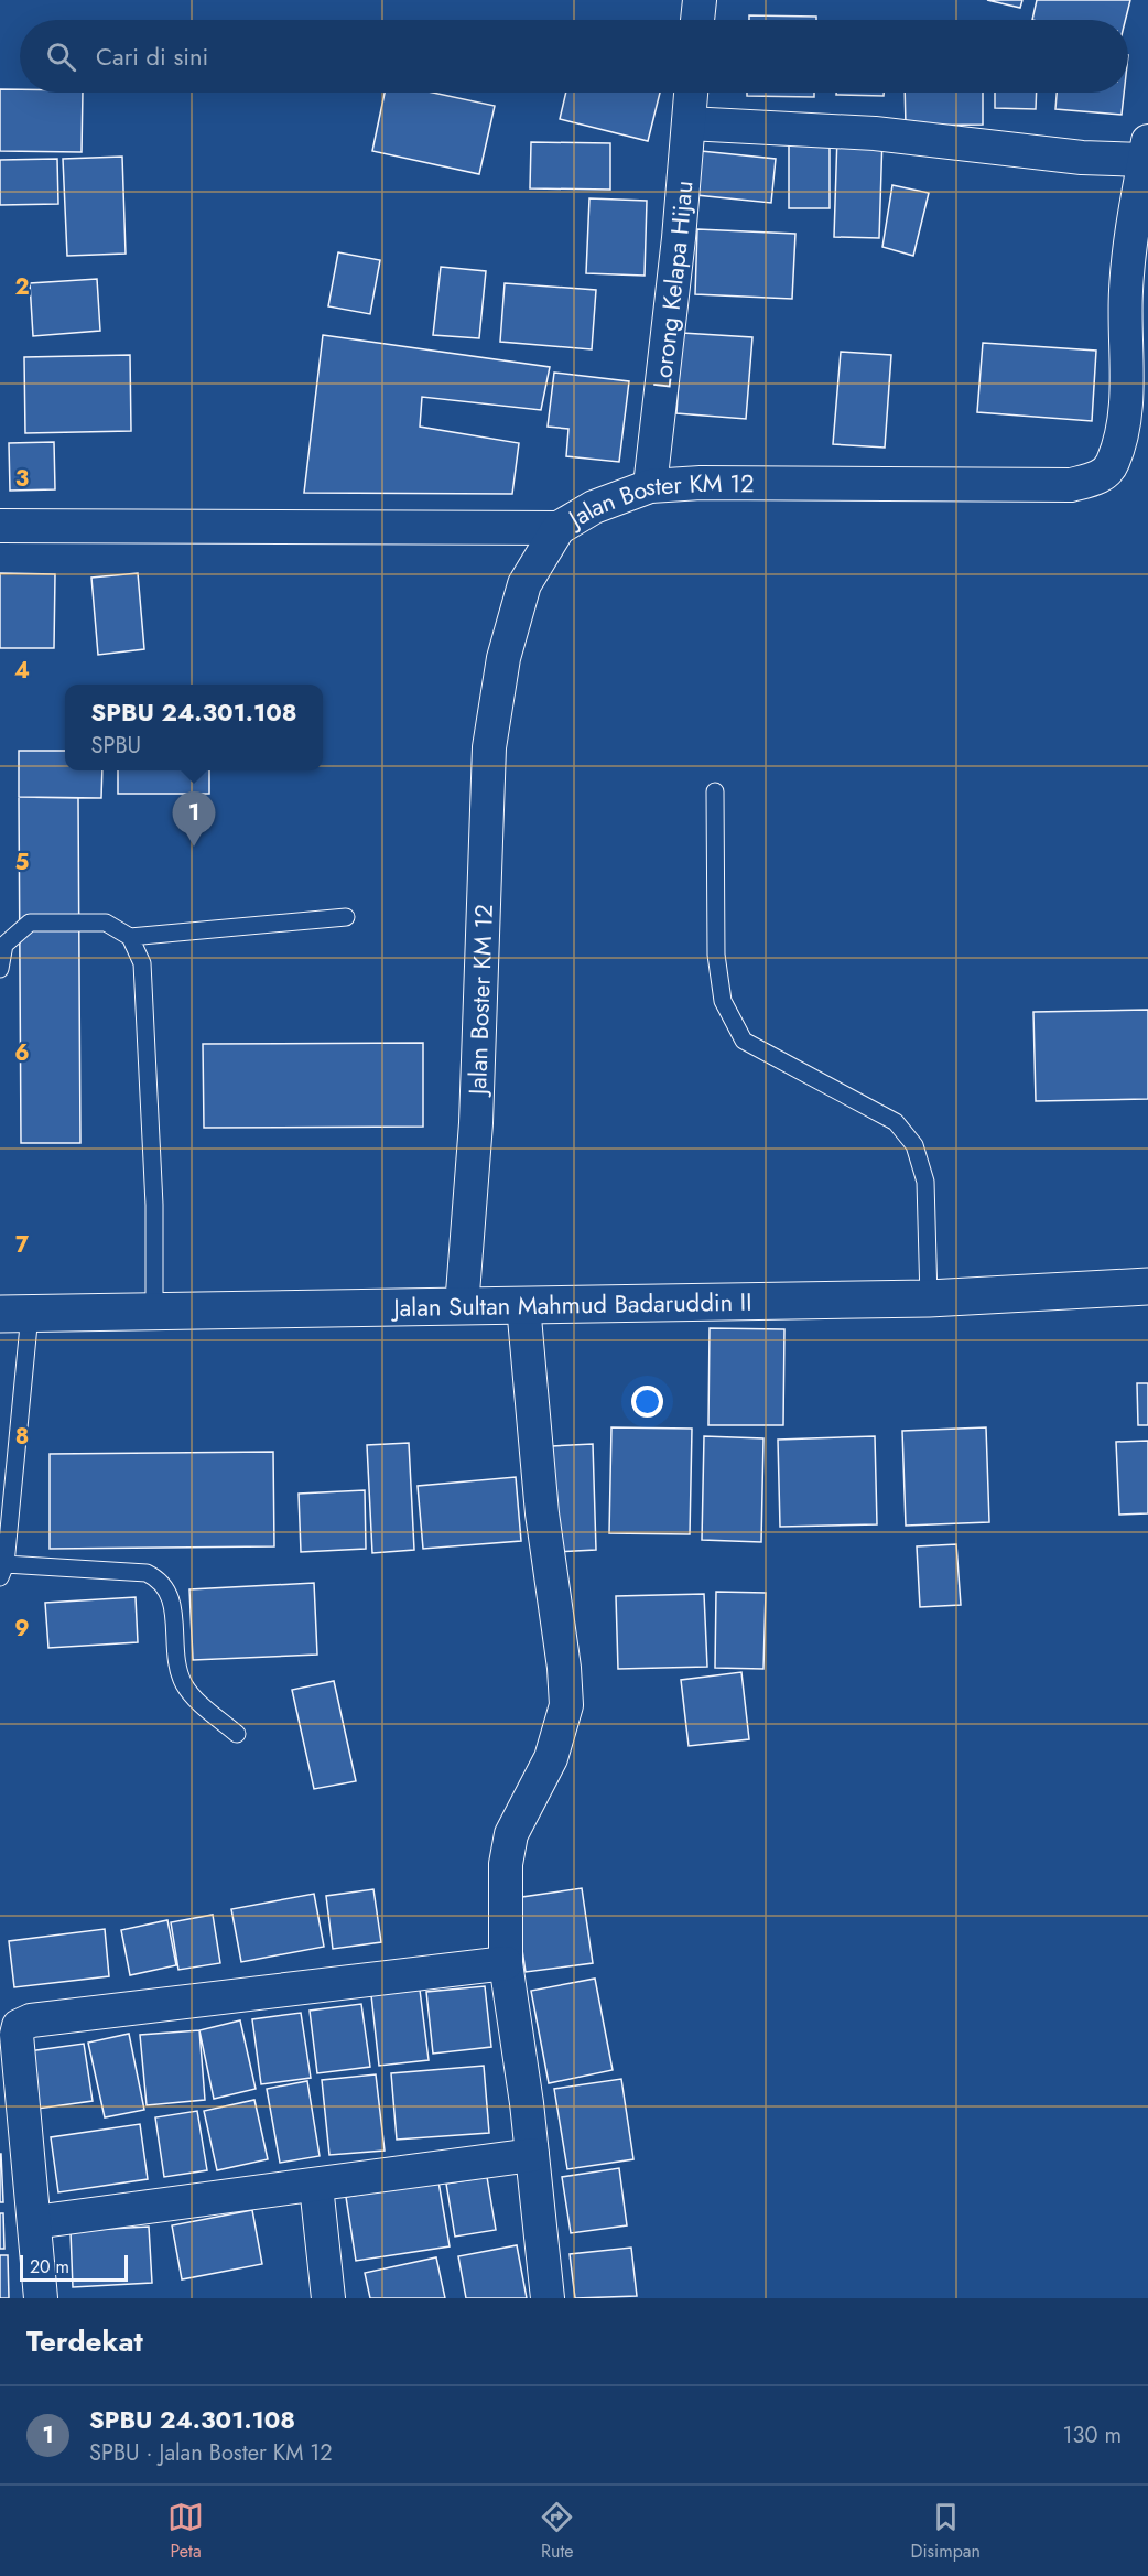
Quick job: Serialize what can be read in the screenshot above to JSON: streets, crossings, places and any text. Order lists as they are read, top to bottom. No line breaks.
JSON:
{"streets":{"highway":["Jalan Sultan Mahmud Badaruddin II"],"street":["Lorong Kelapa Hijau","Jalan Boster KM 12"]},"crossings":[["Lorong Kelapa Hijau","Jalan Boster KM 12"],["Jalan Boster KM 12","Jalan Sultan Mahmud Badaruddin II"]],"scale_bar":"20 m","page":{"search":"Cari di sini","popup":["SPBU 24.301.108","SPBU"],"pins":"1","scale":"20 m","heading":"Terdekat","list":[{"mark":"1","name":"SPBU 24.301.108","note":"SPBU · Jalan Boster KM 12","value":"130 m"}],"nav":["Peta","Rute","Disimpan"]},"grid":{"rows":["2","3","4","5","6","7","8","9"]}}
